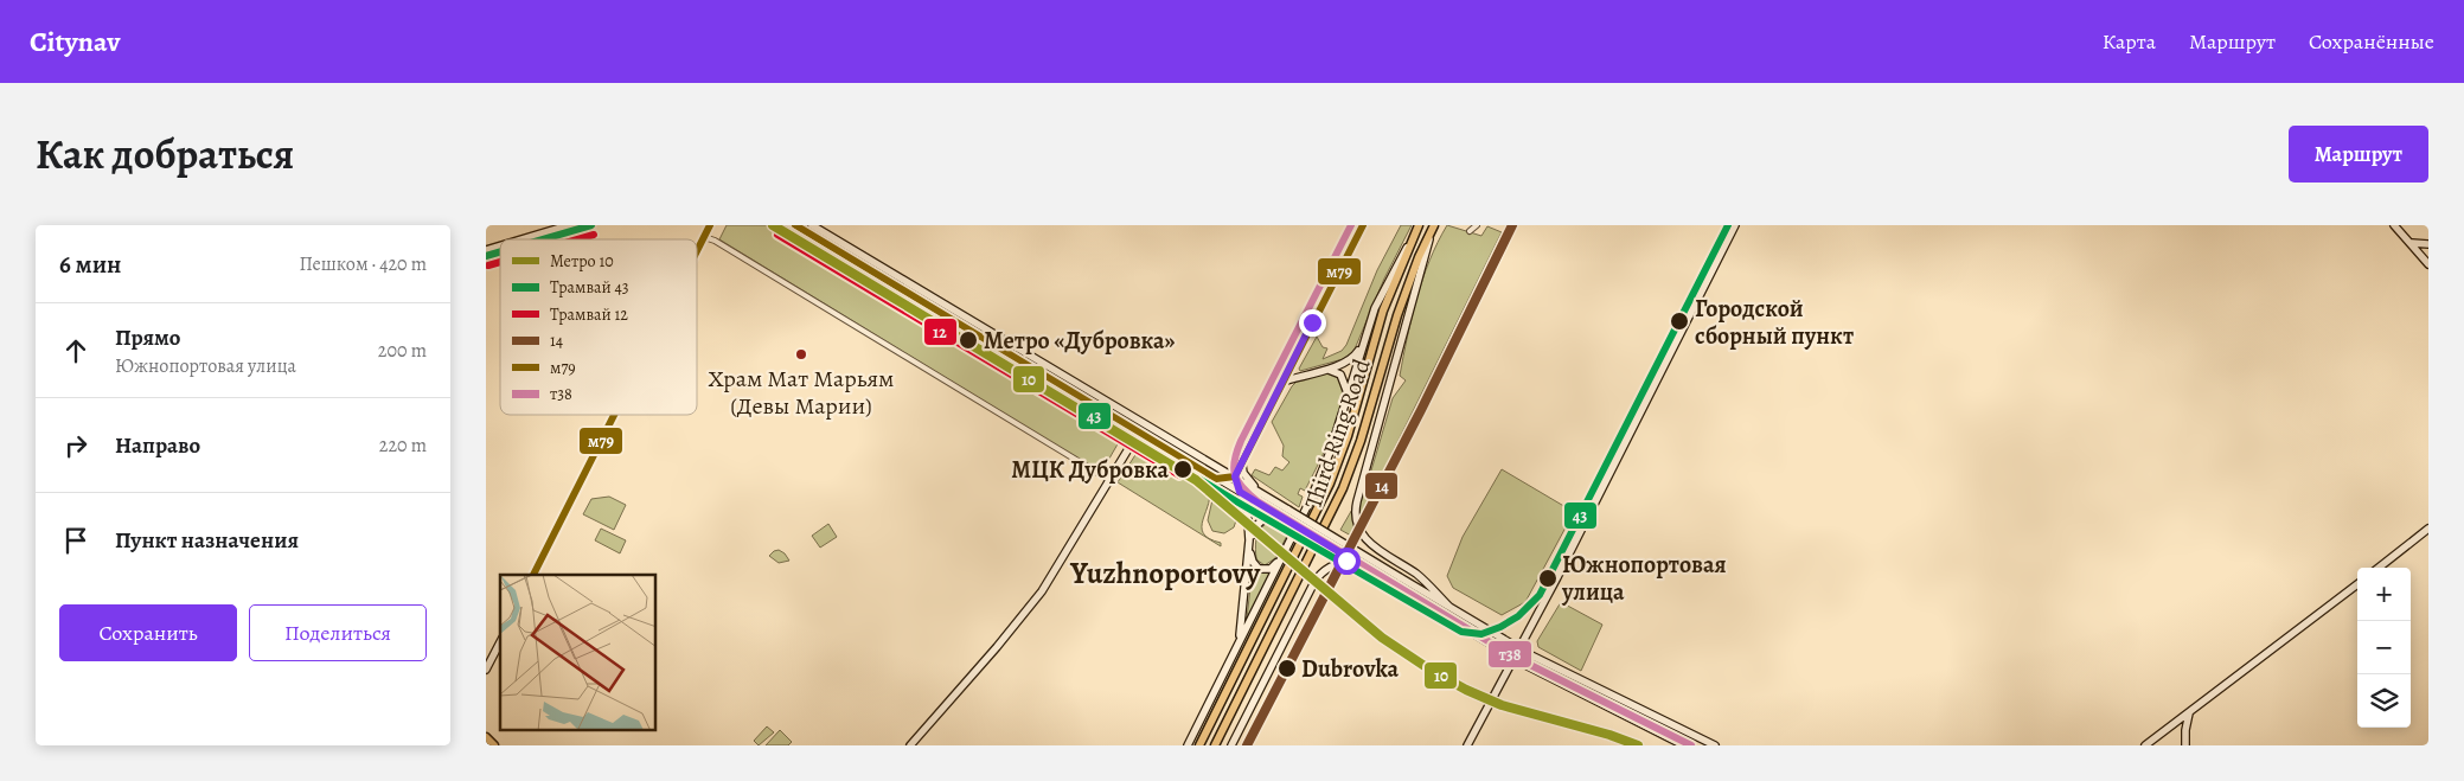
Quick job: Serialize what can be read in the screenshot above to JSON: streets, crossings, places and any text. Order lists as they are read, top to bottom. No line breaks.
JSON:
{"streets":{"main road":["Third Ring Road"]},"districts":["Yuzhnoportovy"],"places":["Городской сборный пункт","Метро «Дубровка»","Храм Мат Марьям (Девы Марии)","МЦК Дубровка","Южнопортовая улица","Dubrovka"],"lines":["metro line 10","tram line 43","transit line 14","transit line м79","transit line т38","tram line 12"],"legend":["Метро 10","Трамвай 43","Трамвай 12","14","м79","т38"],"page":{"header":"Citynav","nav":["Карта","Маршрут","Сохранённые"],"title":"Как добраться","buttons":["Маршрут",["Сохранить","Поделиться"]],"heading":["6 мин","Пешком · 420 m"],"list":[["Прямо","Южнопортовая улица","200 m"],["Направо","220 m"],"Пункт назначения"],"map_buttons":["+","−"]}}
